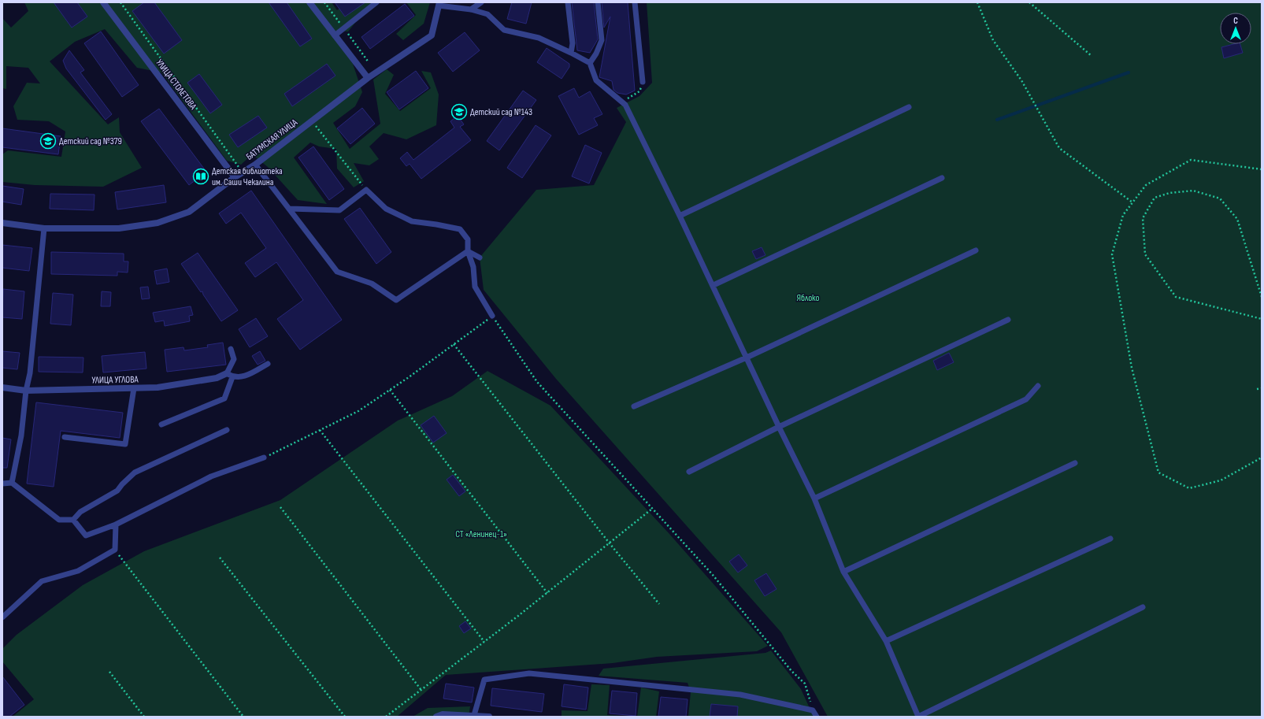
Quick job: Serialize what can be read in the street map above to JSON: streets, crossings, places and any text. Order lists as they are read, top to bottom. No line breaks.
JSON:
{"streets":{"street":["УЛИЦА СТОЛЕТОВА","БАТУМСКАЯ УЛИЦА","УЛИЦА УГЛОВА"]},"crossings":[["УЛИЦА СТОЛЕТОВА","БАТУМСКАЯ УЛИЦА"]],"parks":["Яблоко","СТ «Ленинец-1»"],"places":{"school or university":["Детский сад №143","Детский сад №379"],"library":["Детская библиотека им. Саши Чекалина"]},"north":"top"}
